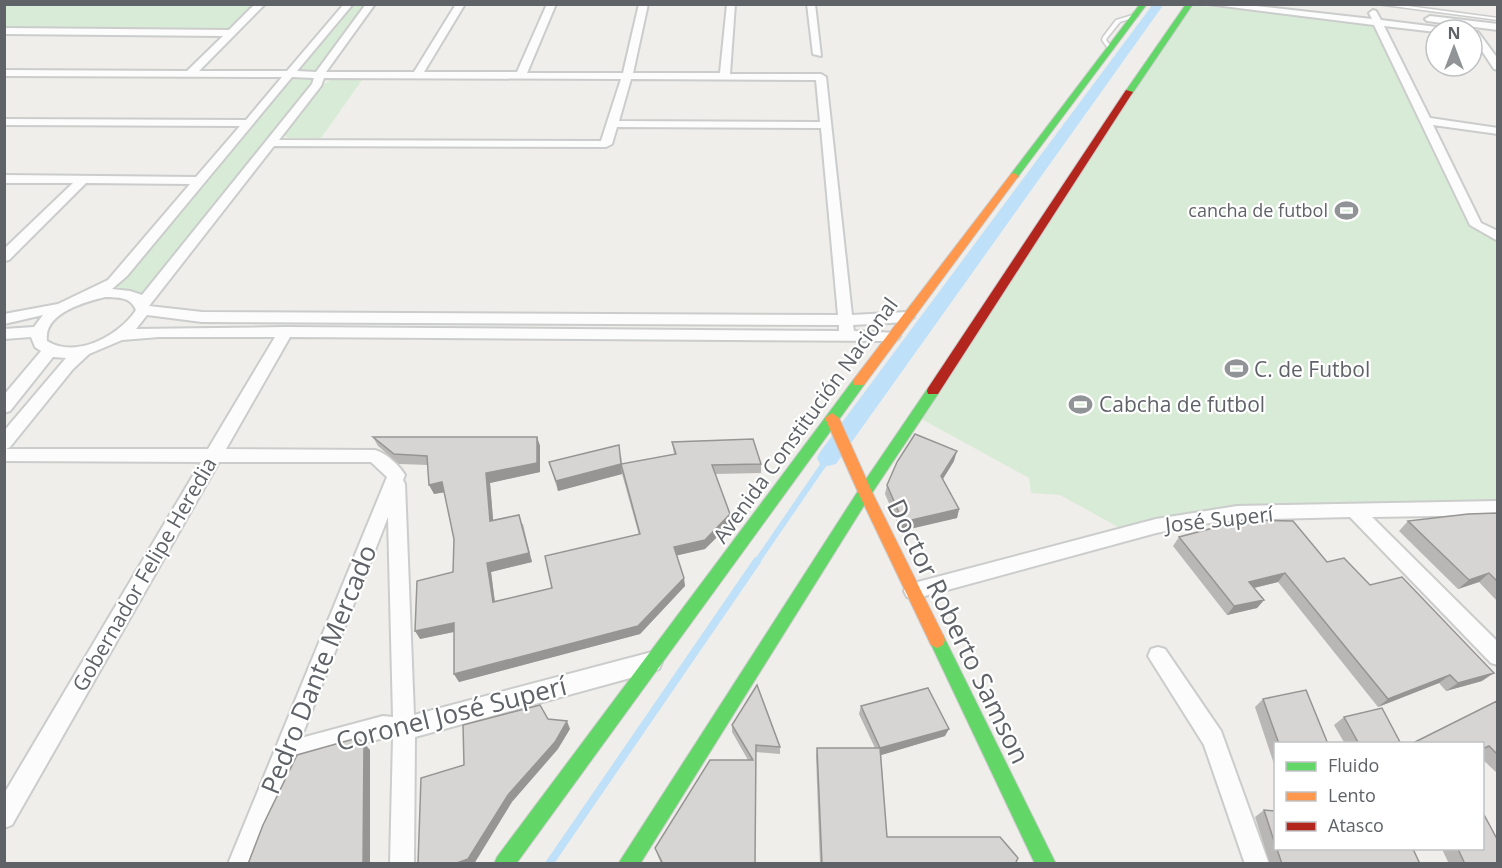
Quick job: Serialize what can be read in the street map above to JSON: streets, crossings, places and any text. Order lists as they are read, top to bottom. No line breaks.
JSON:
{"streets":{"main road":["Avenida Constitución Nacional","Doctor Roberto Samson"],"street":["José Superí","Gobernador Felipe Heredia","Pedro Dante Mercado","Coronel José Superí"]},"crossings":[["Avenida Constitución Nacional","Doctor Roberto Samson"],["Avenida Constitución Nacional","Coronel José Superí"],["José Superí","Doctor Roberto Samson"],["Pedro Dante Mercado","Coronel José Superí"]],"places":{"sports":["cancha de futbol","C. de Futbol","Cabcha de futbol"]},"legend":["Fluido","Lento","Atasco"],"north":"top"}
